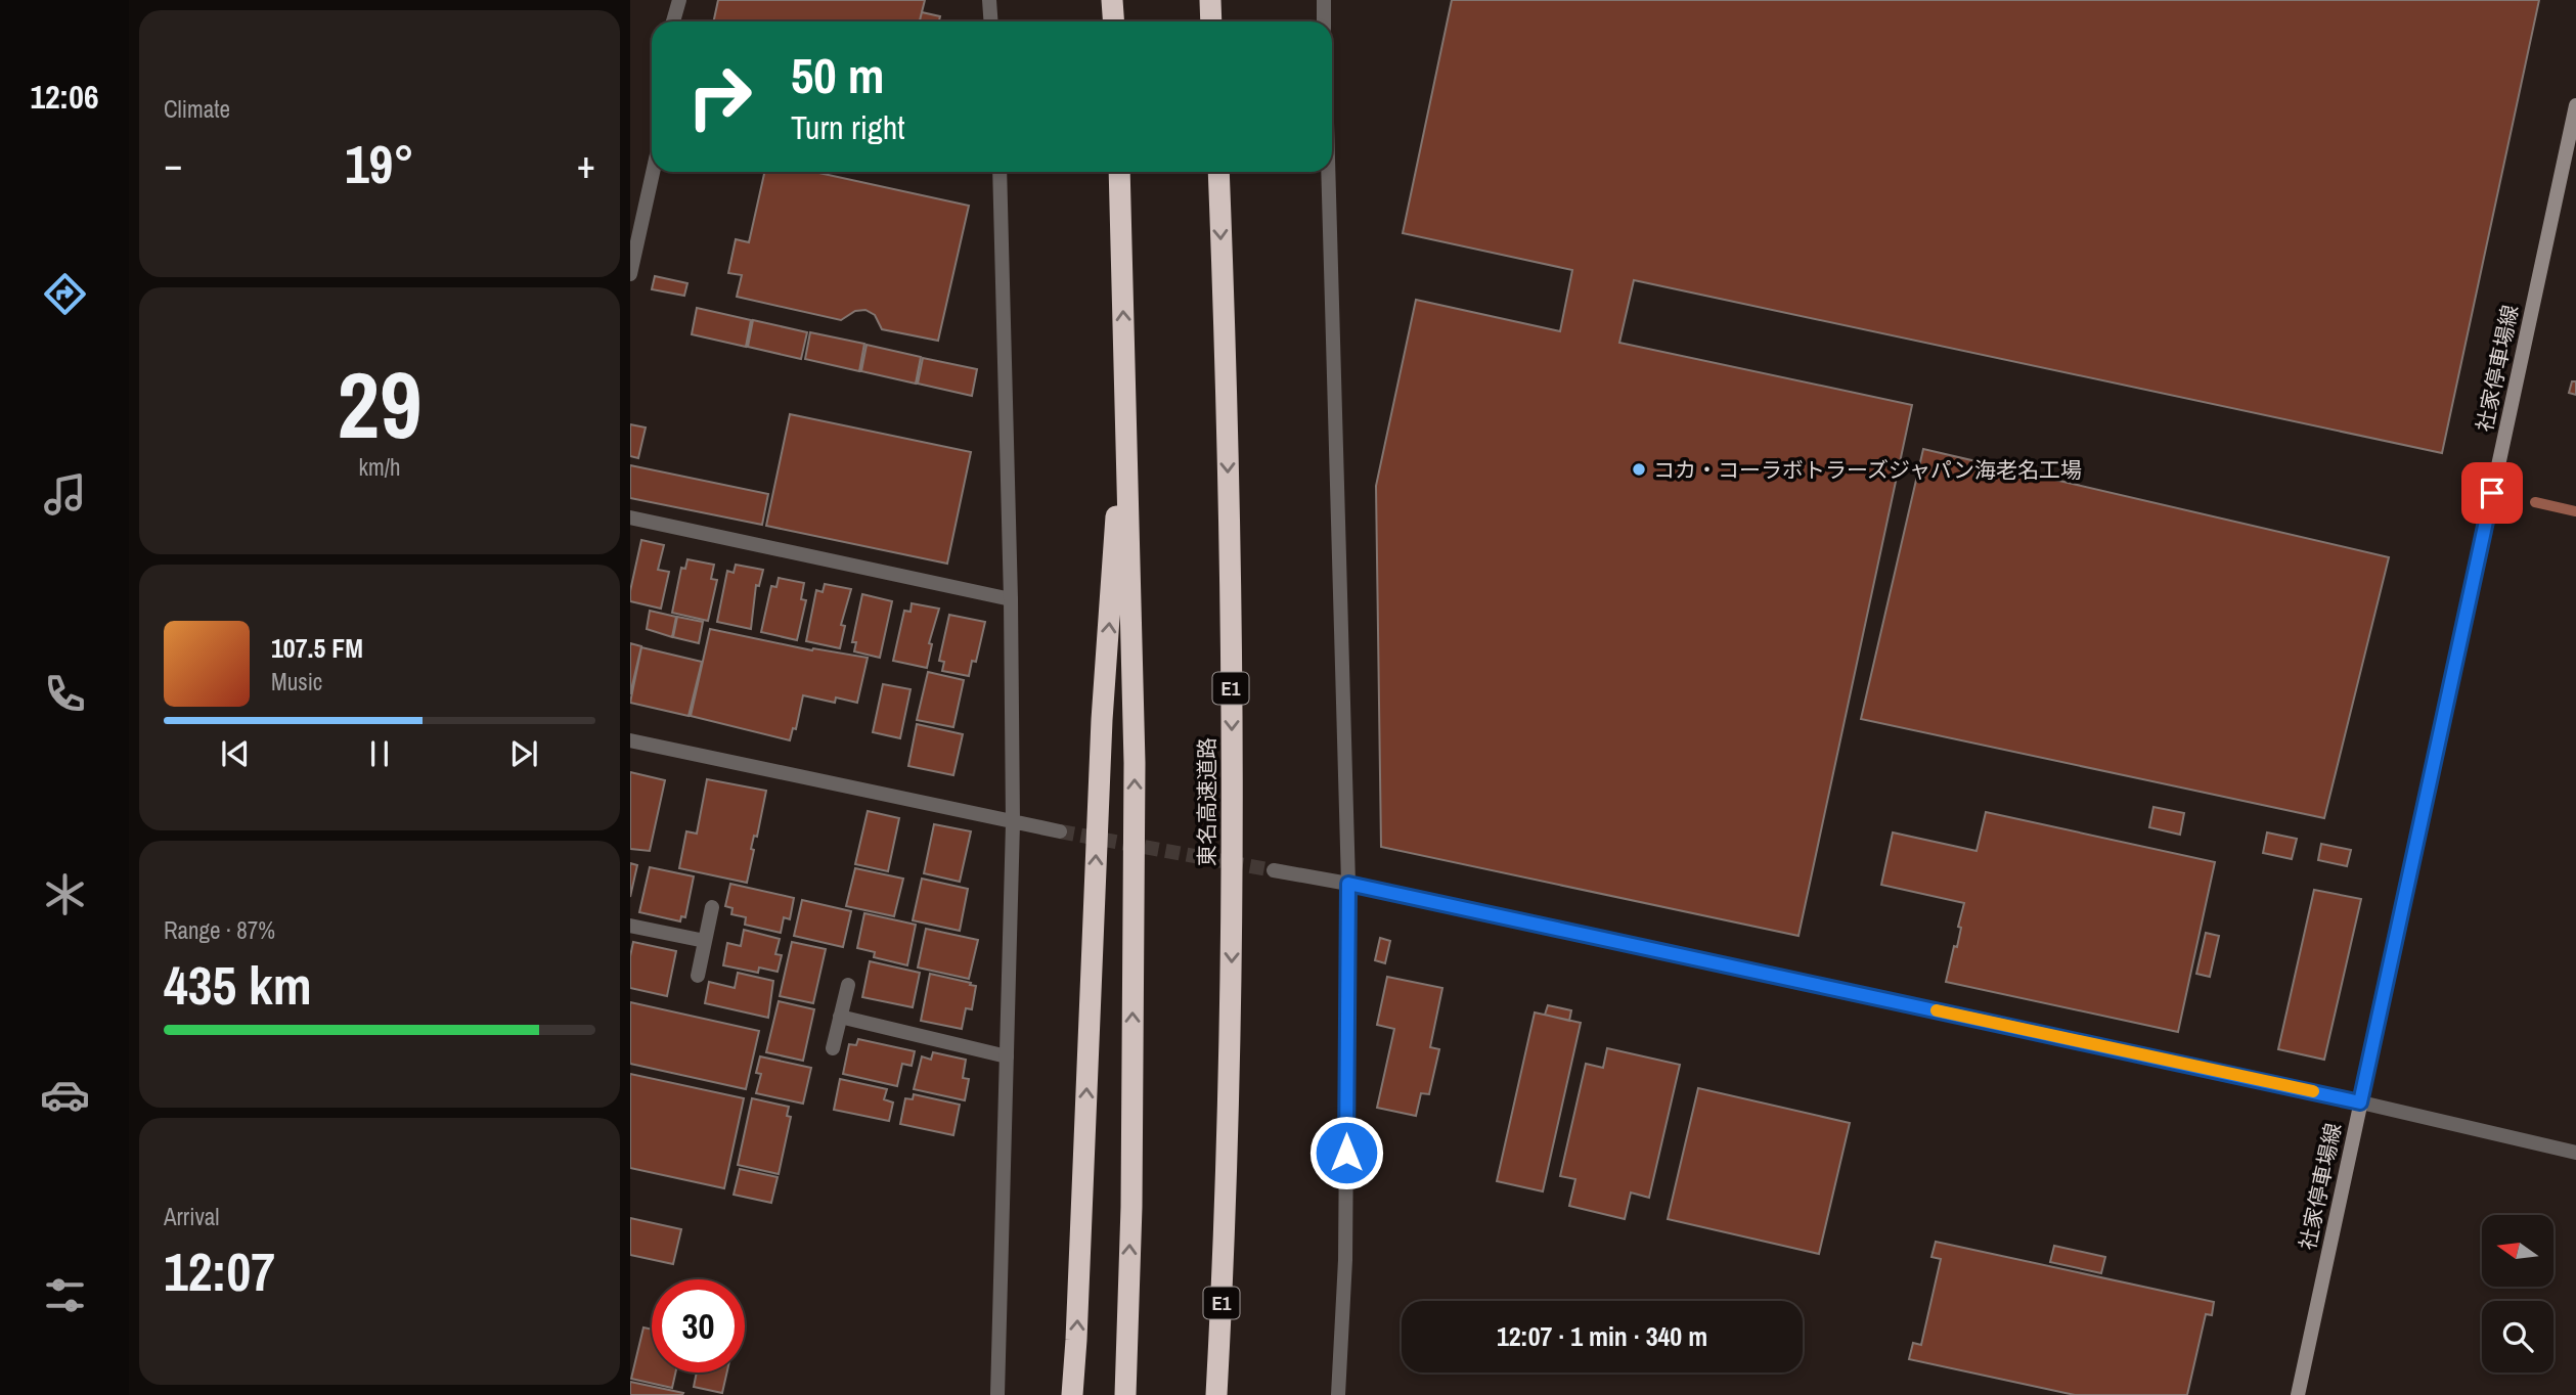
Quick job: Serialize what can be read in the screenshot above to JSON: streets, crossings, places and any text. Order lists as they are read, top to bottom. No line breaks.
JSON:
{"streets":{"highway":["E1","東名高速道路"],"main road":["社家停車場線"]},"places":["コカ・コーラボトラーズジャパン海老名工場"],"north":"left","page":{"tabs":"12:06","tile":["Climate",["29","km/h"],["Range · 87%","435 km"],["Arrival","12:07"]],"turn":["50 m","Turn right"],"heat":["−","19°","+"],"song":["107.5 FM","Music"],"limit":"30","trip":"12:07 · 1 min · 340 m"}}
